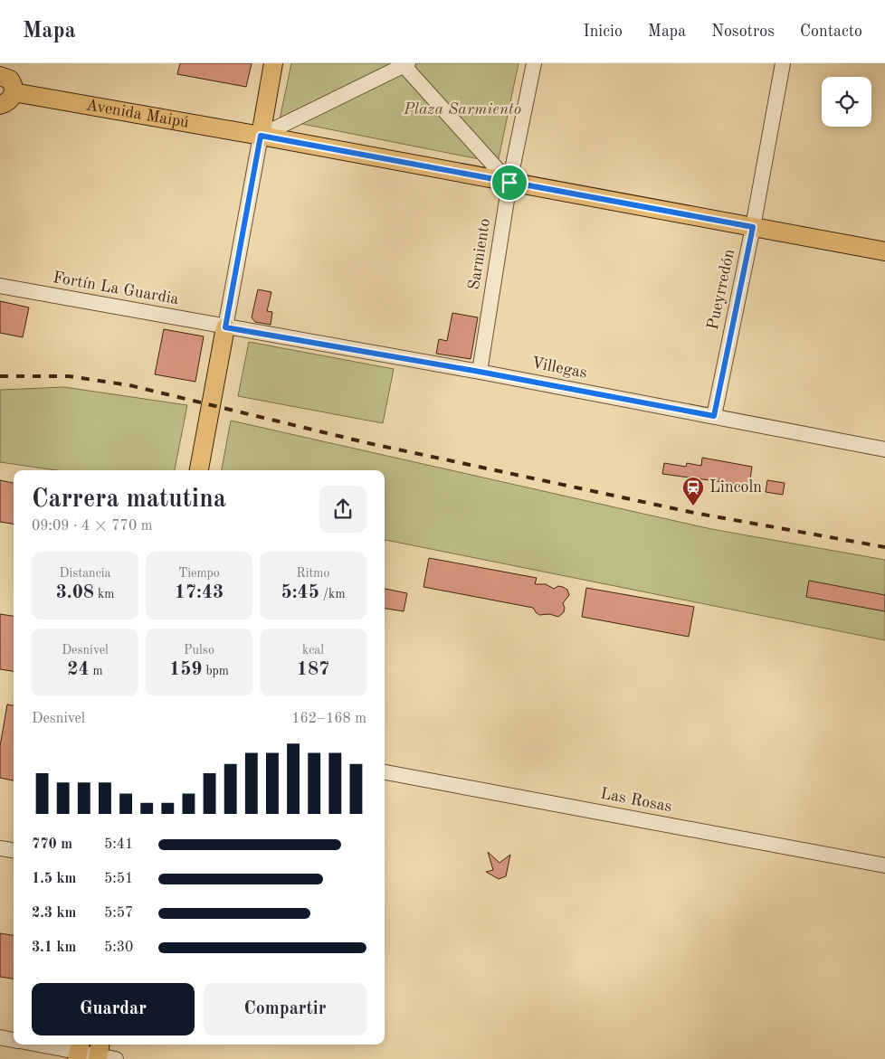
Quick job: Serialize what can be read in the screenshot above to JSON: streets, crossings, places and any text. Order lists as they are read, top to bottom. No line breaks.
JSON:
{"streets":{"main road":["Avenida Maipú"],"street":["Sarmiento","Fortín La Guardia","Pueyrredón","Villegas","Las Rosas"]},"crossings":[["Avenida Maipú","Sarmiento"],["Avenida Maipú","Pueyrredón"],["Sarmiento","Villegas"],["Fortín La Guardia","Villegas"],["Pueyrredón","Villegas"]],"parks":["Plaza Sarmiento"],"places":{"station":["Lincoln"]},"page":{"header":"Mapa","nav":["Inicio","Mapa","Nosotros","Contacto"],"heading":["Carrera matutina","09:09 · 4 × 770 m"],"stats":[["Distancia","3.08 km"],["Tiempo","17:43"],["Ritmo","5:45 /km"],["Desnivel","24 m"],["Pulso","159 bpm"],["kcal","187"]],"chart":["Desnivel","162–168 m"],"list":[{"name":"770 m","note":"5:41"},{"name":"1.5 km","note":"5:51"},{"name":"2.3 km","note":"5:57"},{"name":"3.1 km","note":"5:30"}],"buttons":["Guardar","Compartir"]}}
